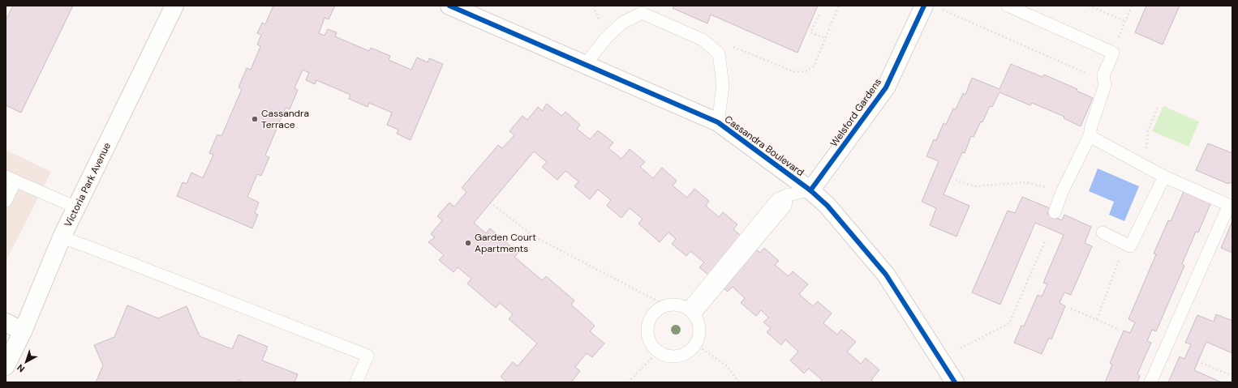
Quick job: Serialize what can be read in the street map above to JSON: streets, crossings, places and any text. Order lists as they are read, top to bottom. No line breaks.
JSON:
{"streets":{"street":["Welsford Gardens","Cassandra Boulevard","Victoria Park Avenue"]},"crossings":[["Welsford Gardens","Cassandra Boulevard"]],"places":["Cassandra Terrace","Garden Court Apartments"],"north":"bottom left"}
